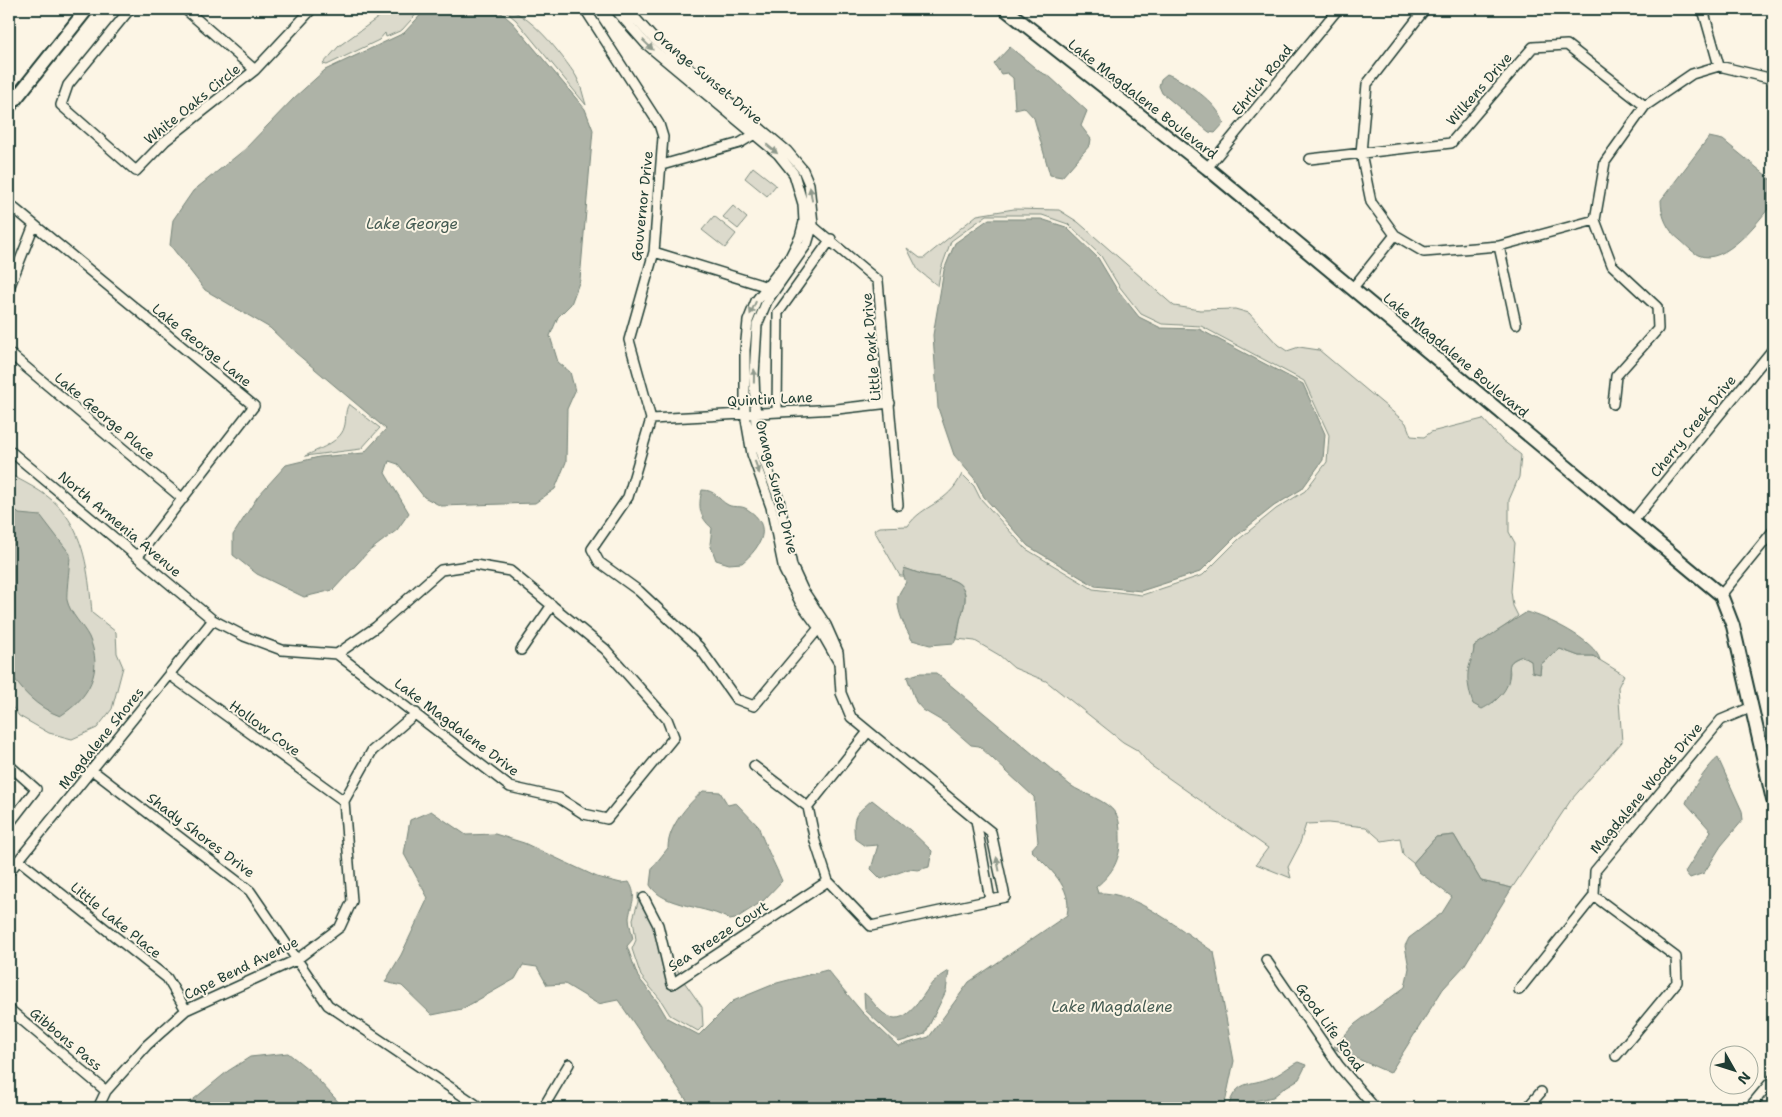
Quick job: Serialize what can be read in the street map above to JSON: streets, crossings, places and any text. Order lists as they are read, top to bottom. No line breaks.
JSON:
{"streets":{"street":["Orange Sunset Drive","Ehrlich Road","Wilkens Drive","Lake Magdalene Boulevard","White Oaks Circle","Gouvernor Drive","Lake George Lane","Little Park Drive","Quintin Lane","Lake George Place","Cherry Creek Drive","North Armenia Avenue","Lake Magdalene Drive","Hollow Cove","Magdalene Shores","Magdalene Woods Drive","Shady Shores Drive","Little Lake Place","Sea Breeze Court","Cape Bend Avenue","Good Life Road","Gibbons Pass"]},"crossings":[["Orange Sunset Drive","Gouvernor Drive"],["Orange Sunset Drive","Little Park Drive"],["Orange Sunset Drive","Quintin Lane"],["Ehrlich Road","Lake Magdalene Boulevard"],["Lake Magdalene Boulevard","Cherry Creek Drive"],["Lake Magdalene Boulevard","Magdalene Woods Drive"],["Gouvernor Drive","Little Park Drive"],["Gouvernor Drive","Quintin Lane"],["Lake George Lane","Lake George Place"],["Lake George Lane","North Armenia Avenue"],["Little Park Drive","Quintin Lane"],["North Armenia Avenue","Magdalene Shores"],["Hollow Cove","Magdalene Shores"],["Hollow Cove","Cape Bend Avenue"],["Magdalene Shores","Shady Shores Drive"],["Magdalene Shores","Little Lake Place"],["Shady Shores Drive","Cape Bend Avenue"],["Little Lake Place","Cape Bend Avenue"],["Cape Bend Avenue","Gibbons Pass"]],"water":["Lake George","Lake Magdalene"],"north":"bottom right"}
